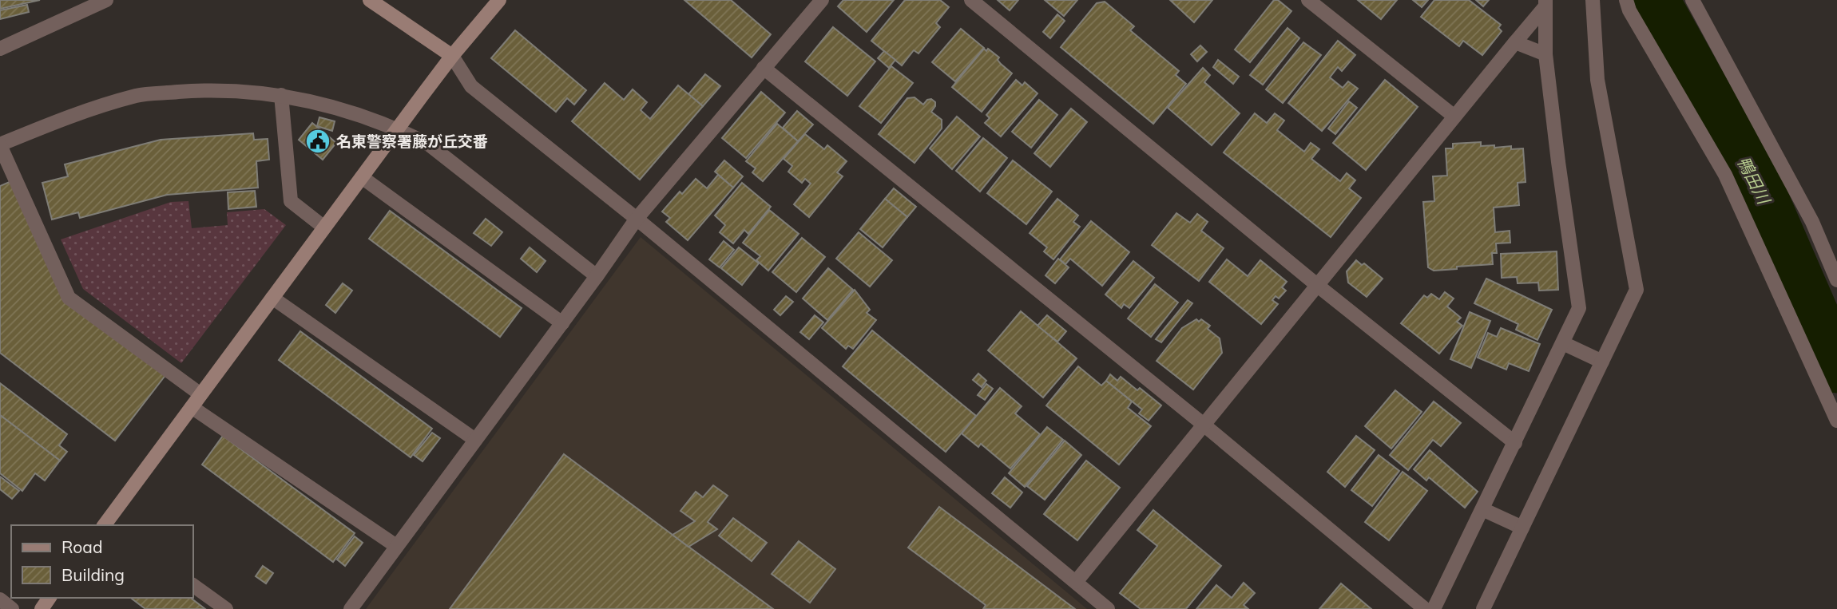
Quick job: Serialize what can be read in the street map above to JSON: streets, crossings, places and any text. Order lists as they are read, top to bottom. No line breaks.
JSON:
{"water":["鴨田川"],"places":{"public building":["名東警察署藤が丘交番"]},"legend":["Road","Building"]}
